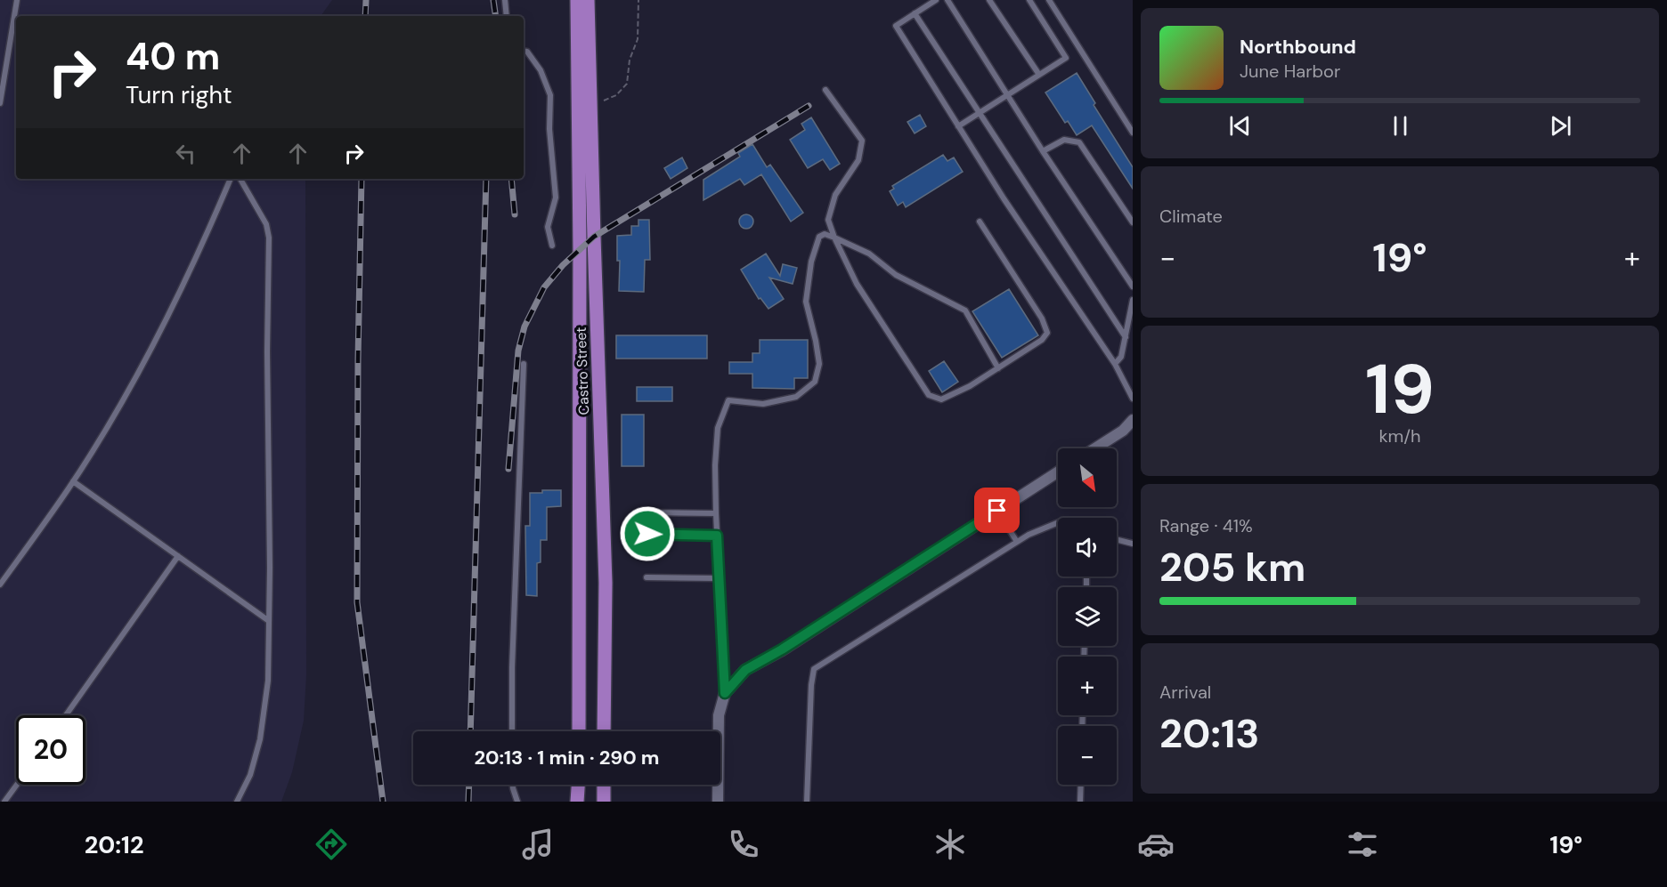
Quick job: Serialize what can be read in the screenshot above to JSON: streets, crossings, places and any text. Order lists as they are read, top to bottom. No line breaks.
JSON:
{"streets":{"main road":["Castro Street"]},"north":"bottom right","page":{"turn":["40 m","Turn right"],"song":["Northbound","June Harbor"],"tile":["Climate",["19","km/h"],["Range · 41%","205 km"],["Arrival","20:13"]],"heat":["−","19°","+"],"map_buttons":["+","−"],"limit":"20","trip":"20:13 · 1 min · 290 m","tabs":["20:12","19°"]}}
